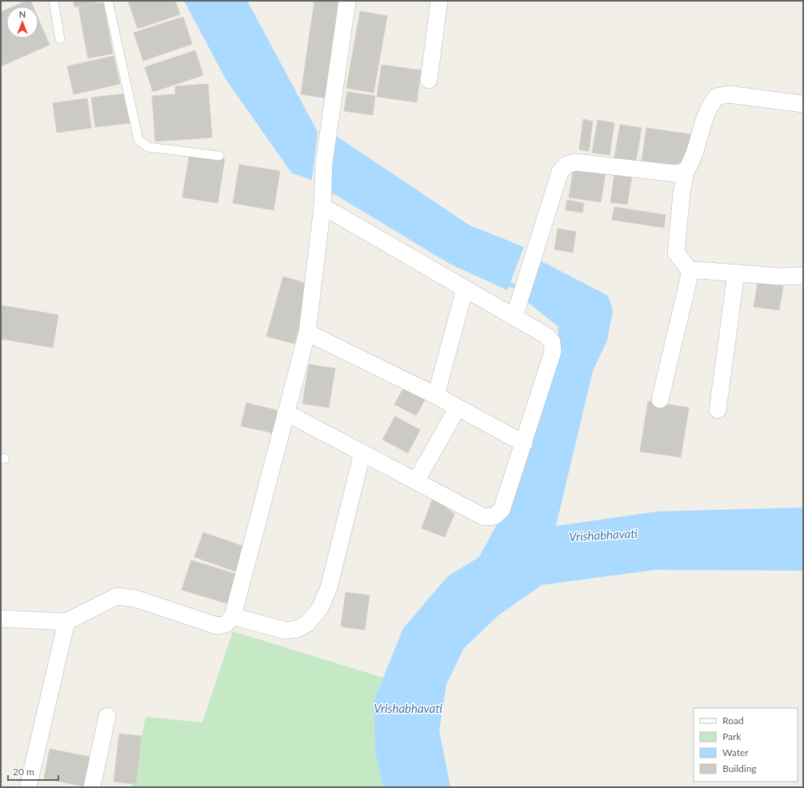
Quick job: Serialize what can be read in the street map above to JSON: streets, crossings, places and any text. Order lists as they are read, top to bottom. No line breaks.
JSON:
{"water":["Vrishabhavati"],"legend":["Road","Park","Water","Building"],"scale_bar":"20 m","north":"top"}
